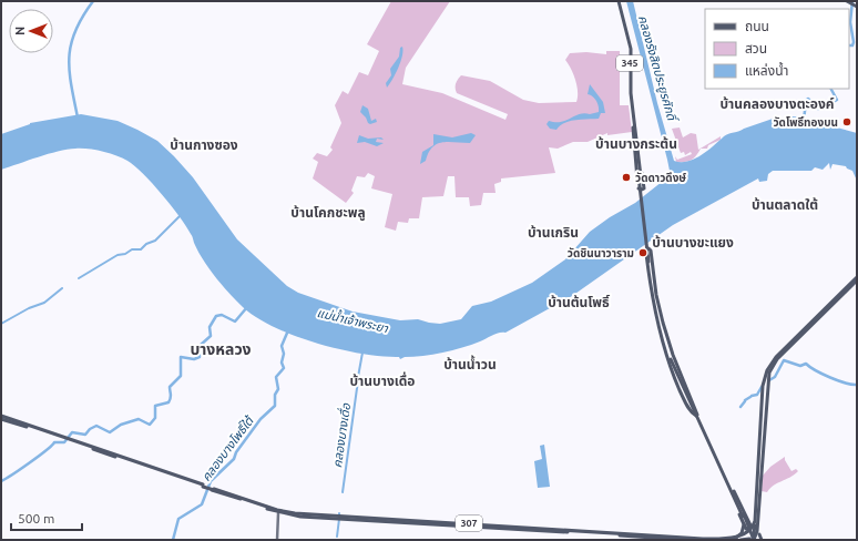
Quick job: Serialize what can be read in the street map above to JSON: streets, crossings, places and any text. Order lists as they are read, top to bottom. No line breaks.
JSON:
{"streets":{"main road":["345","307"]},"districts":["บ้านคลองบางตะองค์","บ้านบางกระต้น","บ้านกางซอง","บ้านตลาดใต้","บ้านโคกชะพลู","บ้านเกริน","บ้านบางขะแยง","บ้านต้นโพธิ์","บางหลวง","บ้านน้ำวน","บ้านบางเดื่อ"],"water":["คลองรังสิตประยูรศักดิ์","แม่น้ำเจ้าพระยา","คลองบางเดื่อ","คลองบางโพธิ์ใต้"],"places":["วัดโพธิ์ทองบน","วัดดาวดึงษ์","วัดชินนาวาราม"],"legend":["ถนน","สวน","แหล่งน้ำ"],"scale_bar":"500 m","north":"left"}
